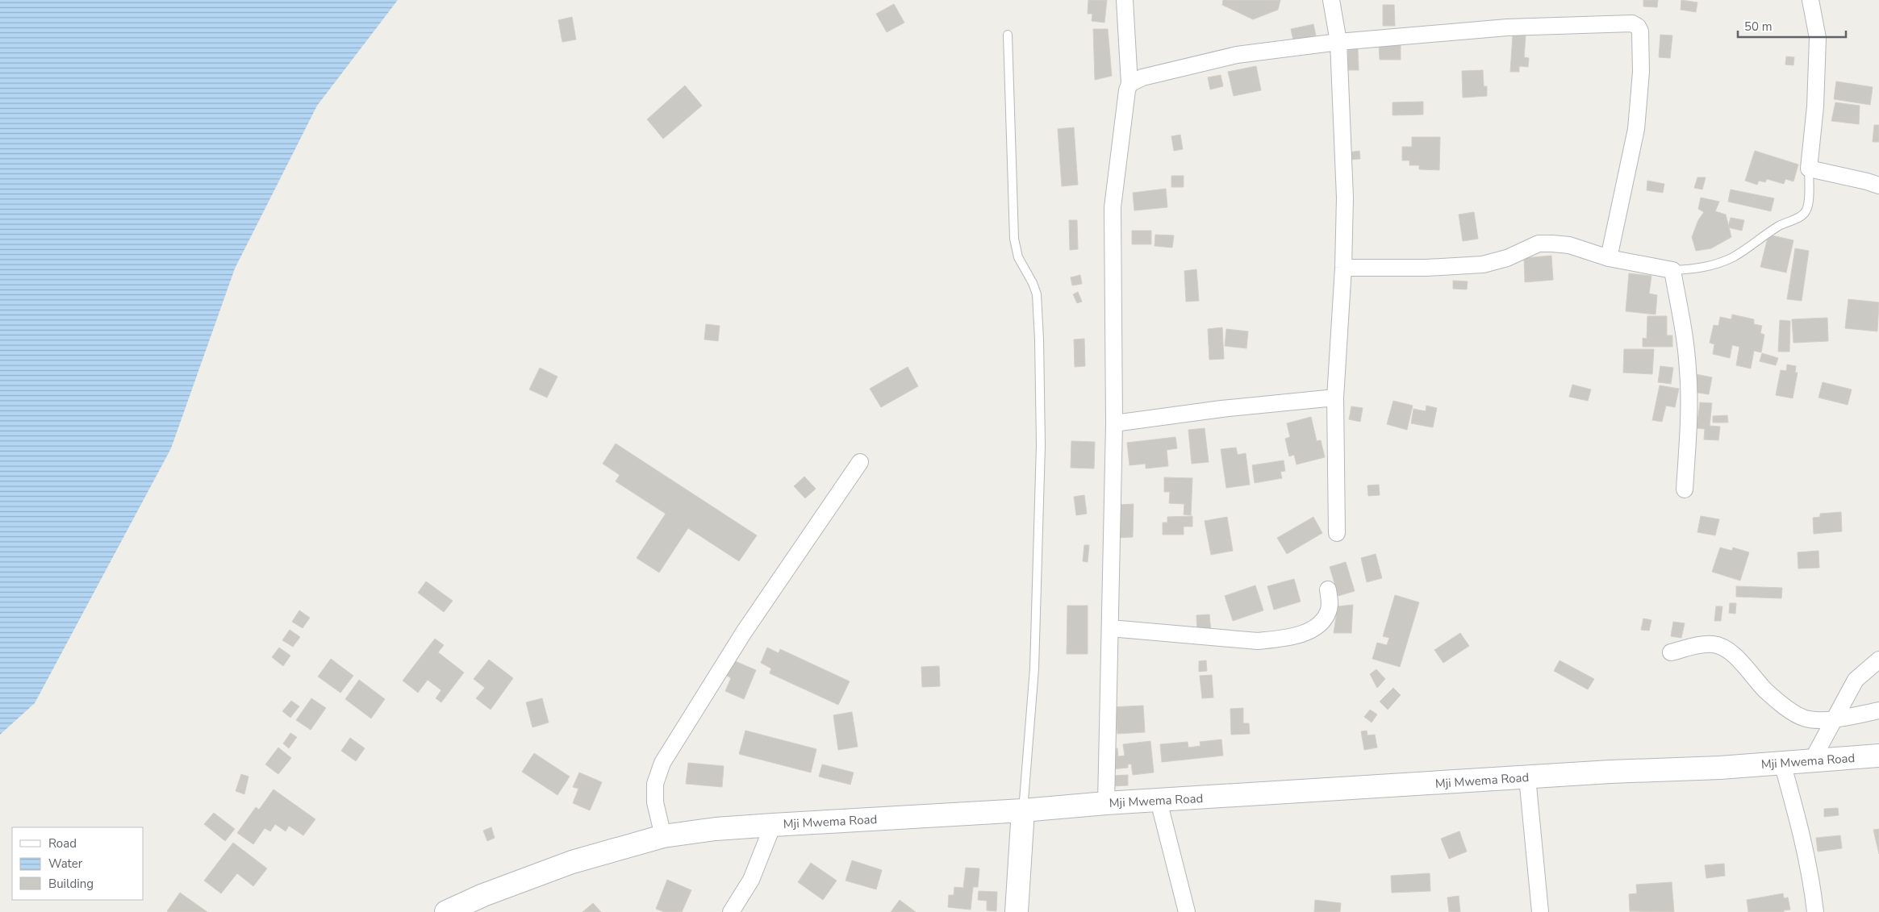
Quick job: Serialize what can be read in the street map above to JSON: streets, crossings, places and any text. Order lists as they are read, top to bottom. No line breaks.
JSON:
{"streets":{"main road":["Mji Mwema Road"]},"legend":["Road","Water","Building"],"scale_bar":"50 m"}
